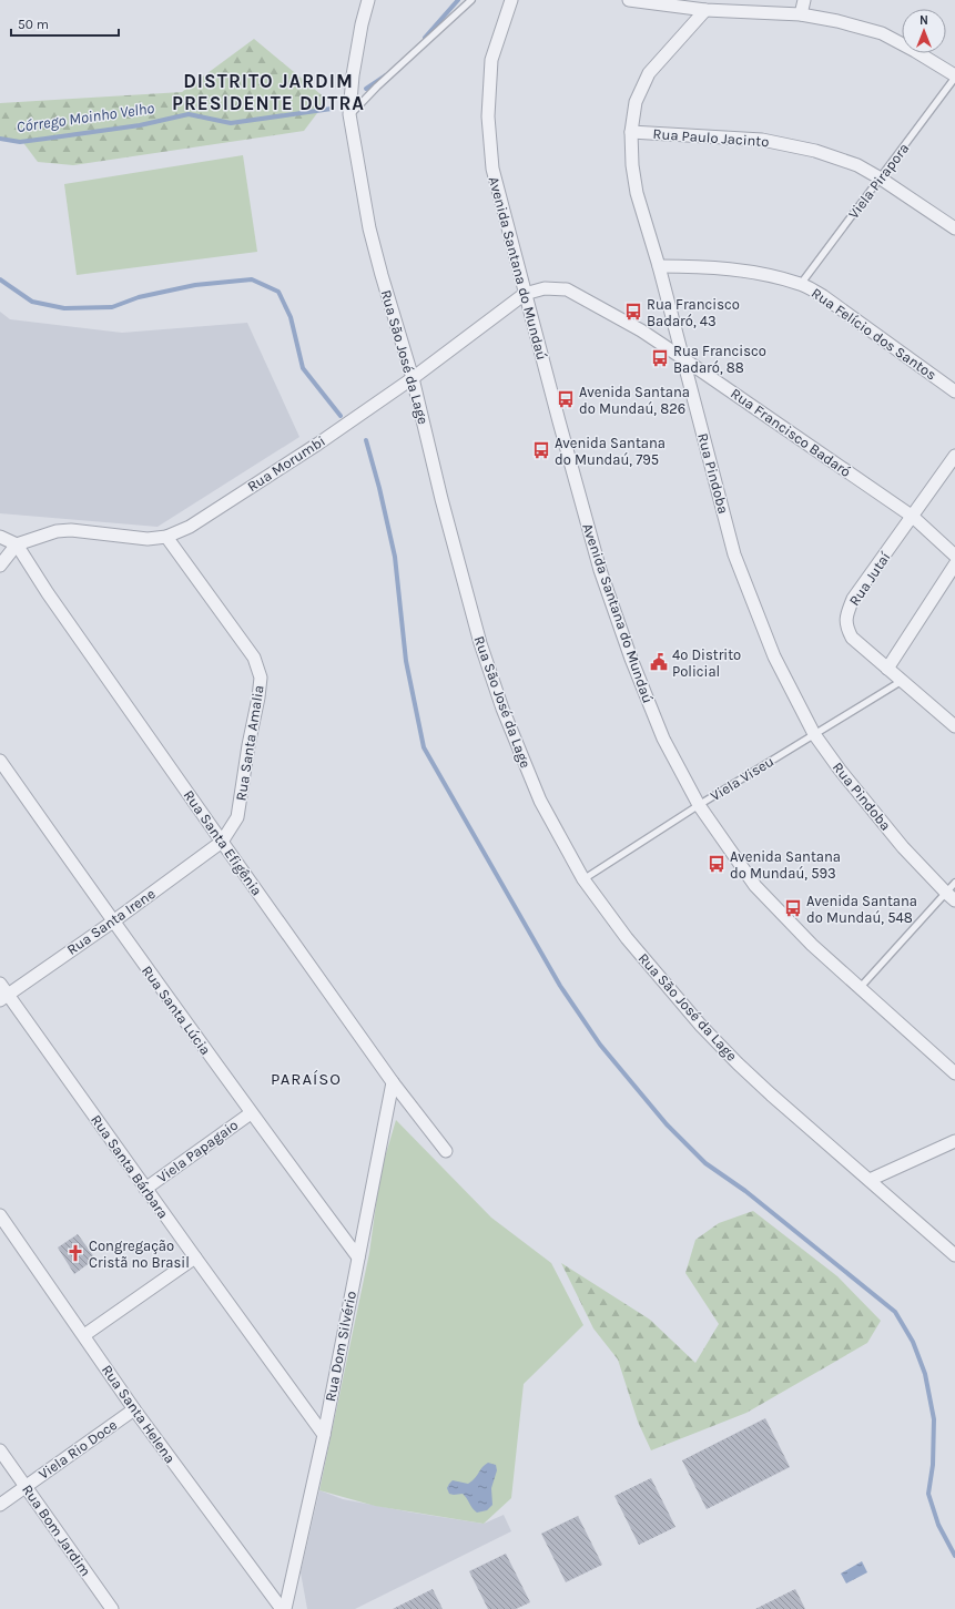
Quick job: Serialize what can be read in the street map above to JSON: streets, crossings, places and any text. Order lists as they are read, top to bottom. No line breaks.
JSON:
{"streets":{"street":["Rua Paulo Jacinto","Avenida Santana do Mundaú","Rua Felício dos Santos","Rua São José da Lage","Rua Francisco Badaró","Rua Morumbi","Rua Pindoba","Rua Jutaí","Rua Santa Amalia","Rua Santa Efigênia","Rua Santa Irene","Rua Santa Lúcia","Viela Papagaio","Rua Santa Bárbara","Rua Dom Silvério","Rua Santa Helena","Viela Rio Doce","Rua Bom Jardim"],"lane":["Viela Pirapora","Viela Viseu"]},"crossings":[["Rua Paulo Jacinto","Viela Pirapora"],["Rua Paulo Jacinto","Rua Pindoba"],["Viela Pirapora","Rua Felício dos Santos"],["Avenida Santana do Mundaú","Rua Francisco Badaró"],["Avenida Santana do Mundaú","Rua Morumbi"],["Avenida Santana do Mundaú","Viela Viseu"],["Rua Felício dos Santos","Rua Pindoba"],["Rua São José da Lage","Rua Morumbi"],["Rua São José da Lage","Viela Viseu"],["Rua Francisco Badaró","Rua Morumbi"],["Rua Francisco Badaró","Rua Pindoba"],["Rua Francisco Badaró","Rua Jutaí"],["Rua Morumbi","Rua Santa Amalia"],["Rua Morumbi","Rua Santa Efigênia"],["Rua Pindoba","Viela Viseu"],["Rua Jutaí","Viela Viseu"],["Rua Santa Amalia","Rua Santa Efigênia"],["Rua Santa Amalia","Rua Santa Irene"],["Rua Santa Efigênia","Rua Santa Irene"],["Rua Santa Efigênia","Rua Dom Silvério"],["Rua Santa Irene","Rua Santa Lúcia"],["Rua Santa Irene","Rua Santa Bárbara"],["Rua Santa Lúcia","Viela Papagaio"],["Rua Santa Lúcia","Rua Dom Silvério"],["Viela Papagaio","Rua Santa Bárbara"],["Rua Santa Bárbara","Rua Dom Silvério"],["Rua Dom Silvério","Rua Santa Helena"],["Rua Santa Helena","Viela Rio Doce"],["Viela Rio Doce","Rua Bom Jardim"]],"districts":["DISTRITO JARDIM PRESIDENTE DUTRA","PARAÍSO"],"water":["Córrego Moinho Velho"],"places":{"bus stop":["Rua Francisco Badaró, 43","Rua Francisco Badaró, 88","Avenida Santana do Mundaú, 826","Avenida Santana do Mundaú, 795","Avenida Santana do Mundaú, 593","Avenida Santana do Mundaú, 548"],"public building":["4º Distrito Policial"],"church":["Congregação Cristã no Brasil"]},"scale_bar":"50 m","north":"top"}
